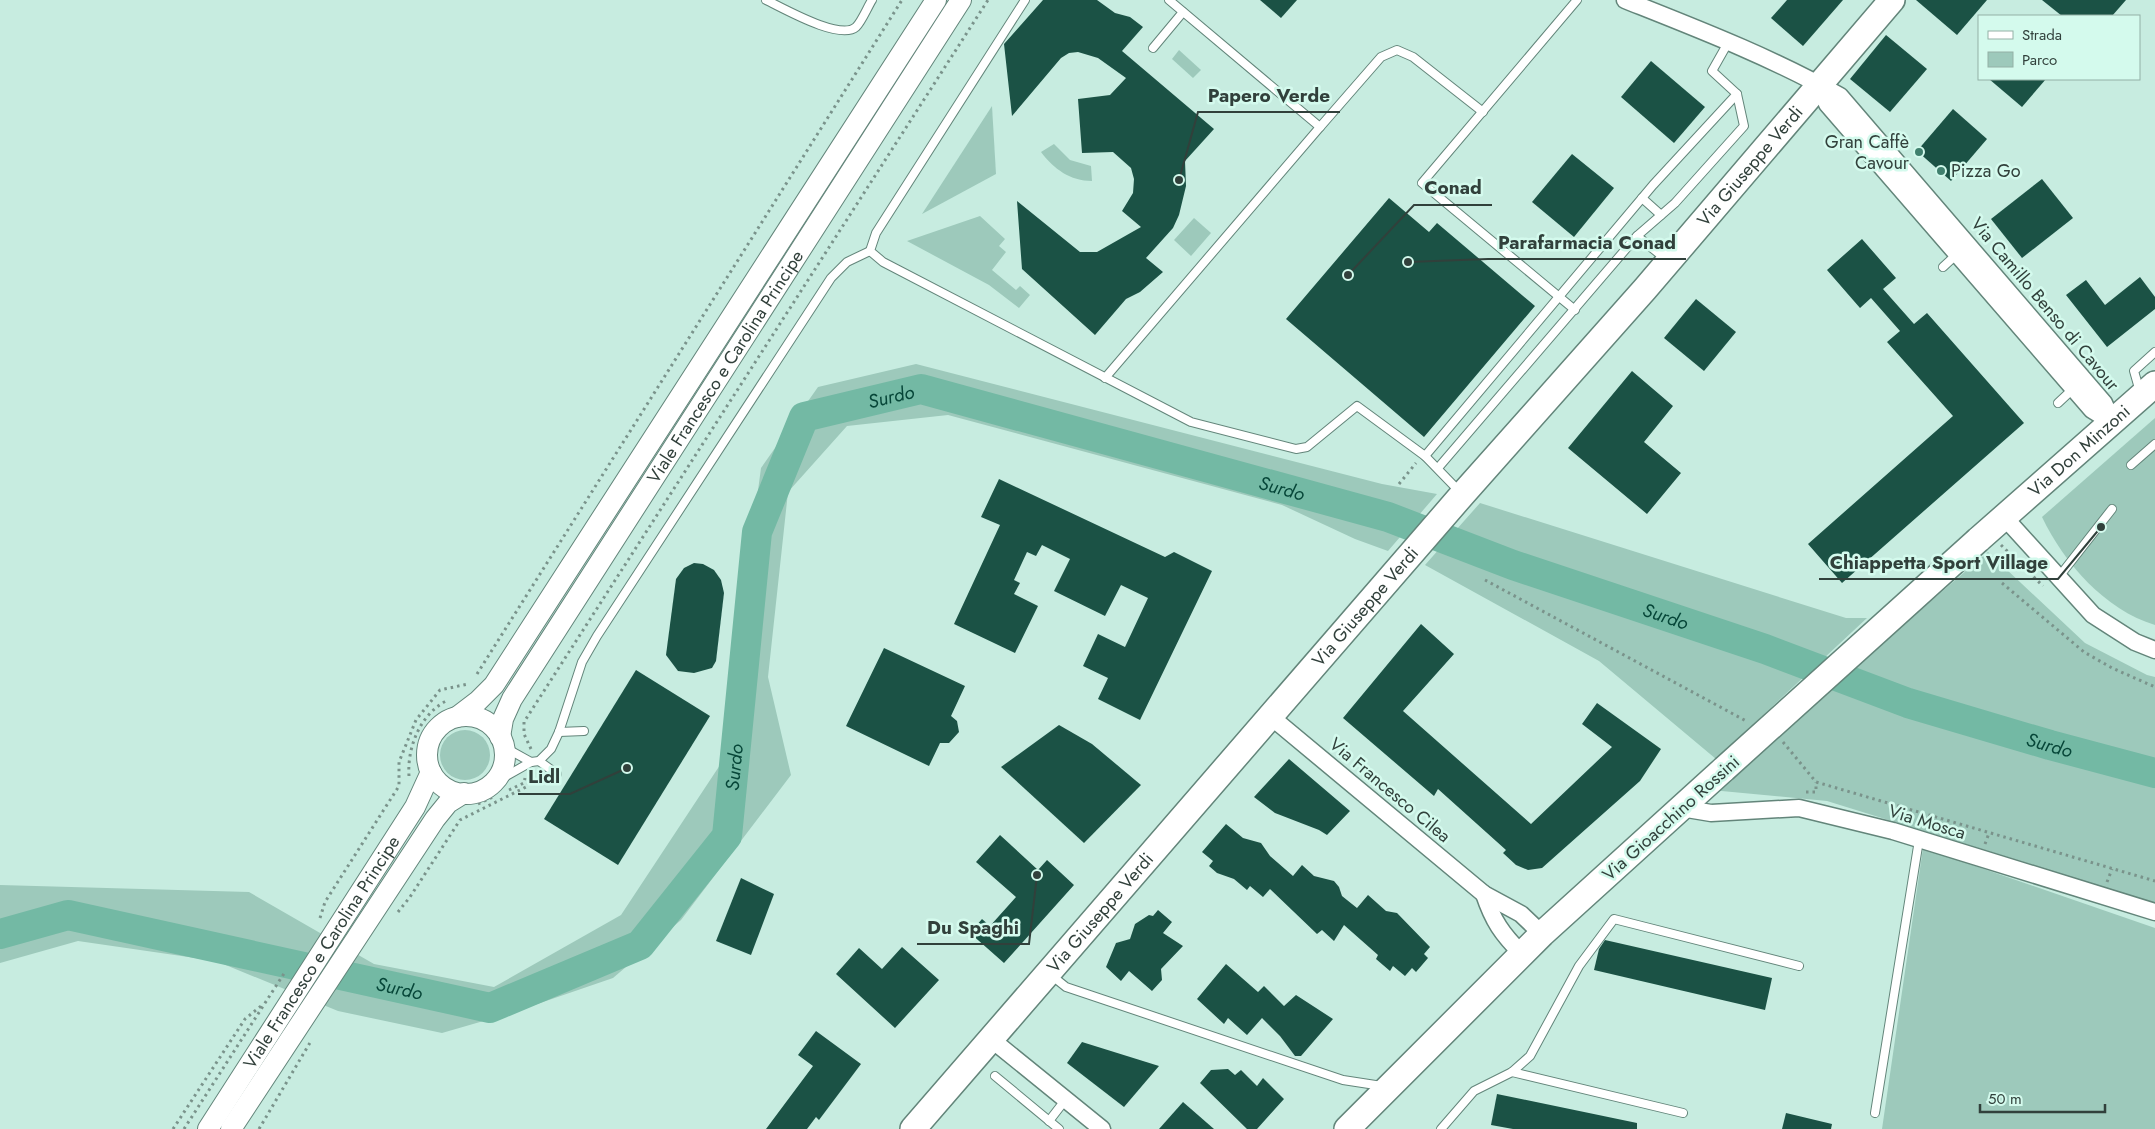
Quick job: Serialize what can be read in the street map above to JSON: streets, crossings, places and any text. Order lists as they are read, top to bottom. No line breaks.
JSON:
{"streets":{"main road":["Via Giuseppe Verdi","Via Don Minzoni","Via Gioacchino Rossini"],"street":["Via Camillo Benso di Cavour","Viale Francesco e Carolina Principe","Via Francesco Cilea","Via Mosca"]},"crossings":[["Via Giuseppe Verdi","Via Camillo Benso di Cavour"],["Via Giuseppe Verdi","Via Francesco Cilea"],["Via Camillo Benso di Cavour","Via Don Minzoni"],["Via Don Minzoni","Via Gioacchino Rossini"],["Via Francesco Cilea","Via Gioacchino Rossini"],["Via Gioacchino Rossini","Via Mosca"]],"water":["Surdo"],"places":["Gran Caffè Cavour","Pizza Go","Papero Verde","Parafarmacia Conad","Conad","Chiappetta Sport Village","Lidl","Du Spaghi"],"legend":["Strada","Parco"],"scale_bar":"50 m"}
